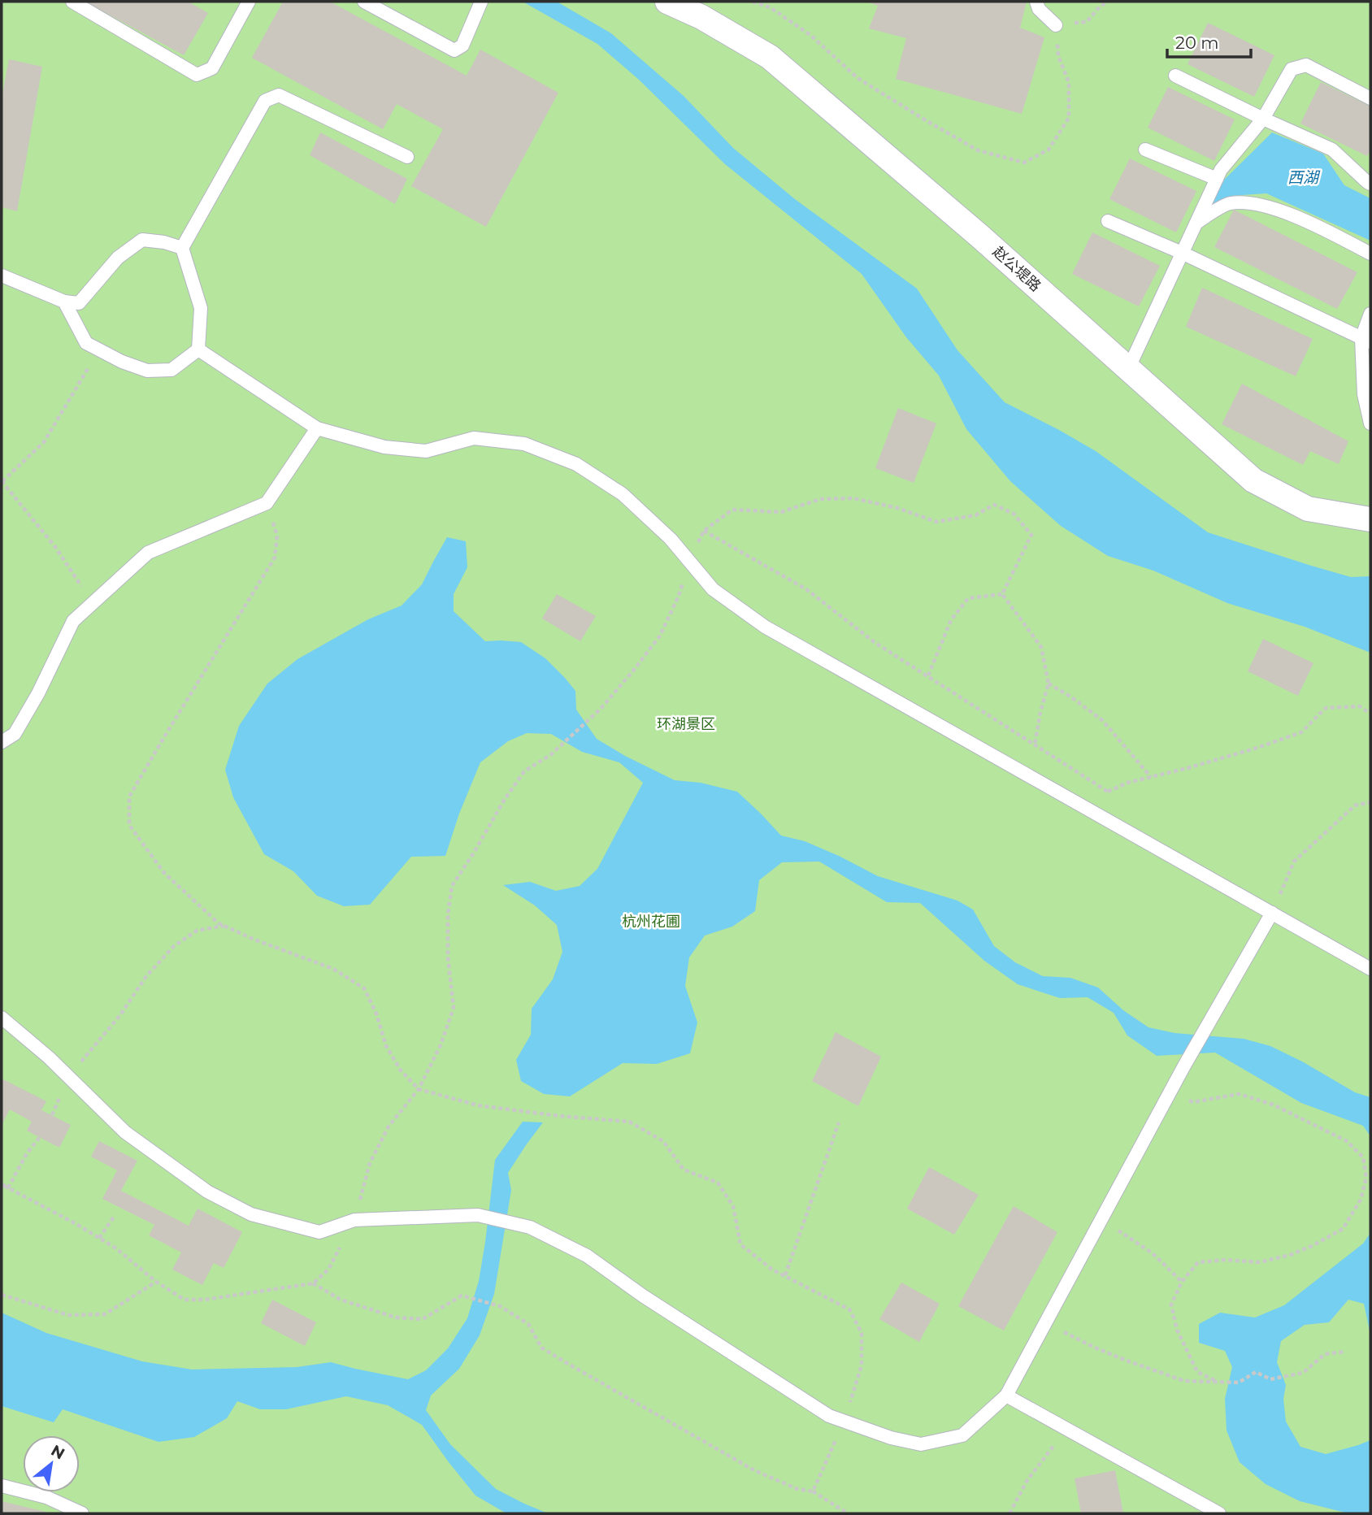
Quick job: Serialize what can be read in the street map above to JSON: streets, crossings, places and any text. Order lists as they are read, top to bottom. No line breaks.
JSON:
{"streets":{"street":["赵公堤路"]},"water":["西湖"],"parks":["环湖景区","杭州花圃"],"scale_bar":"20 m","north":"top right"}
